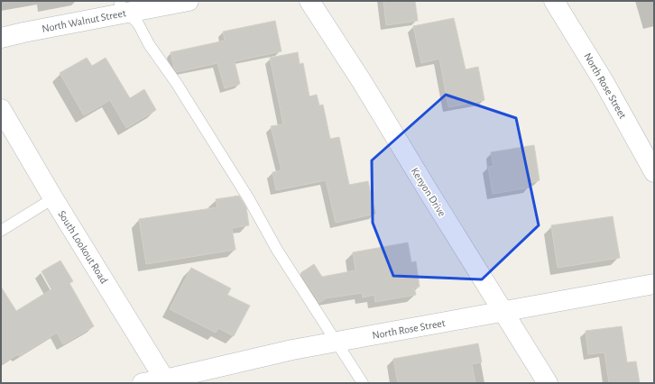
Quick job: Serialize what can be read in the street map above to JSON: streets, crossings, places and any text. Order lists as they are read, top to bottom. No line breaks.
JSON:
{"streets":{"street":["North Walnut Street","North Rose Street","Kenyon Drive","South Lookout Road"]},"crossings":[["North Rose Street","Kenyon Drive"],["North Rose Street","South Lookout Road"]]}
